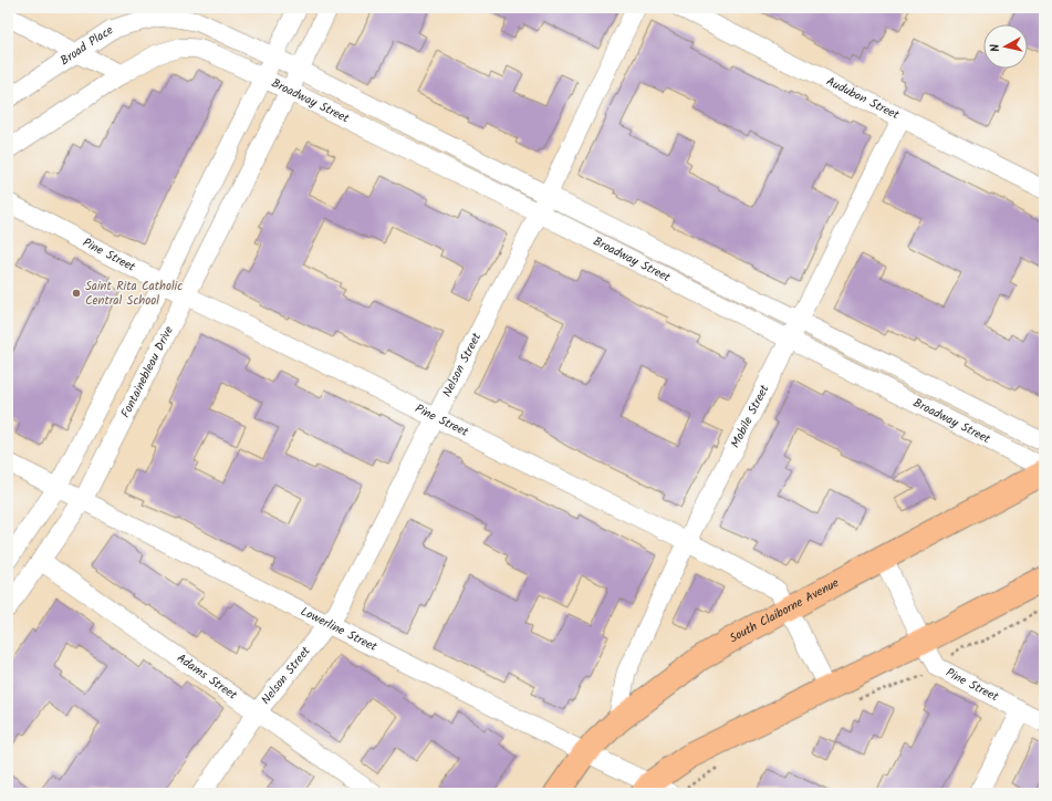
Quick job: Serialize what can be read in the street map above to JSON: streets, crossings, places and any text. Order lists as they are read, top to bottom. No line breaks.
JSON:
{"streets":{"main road":["South Claiborne Avenue"],"street":["Broad Place","Audubon Street","Broadway Street","Pine Street","Nelson Street","Fontainebleau Drive","Mobile Street","Lowerline Street","Adams Street"]},"crossings":[["Broad Place","Broadway Street"],["Audubon Street","Mobile Street"],["Broadway Street","Nelson Street"],["Broadway Street","Fontainebleau Drive"],["Broadway Street","Mobile Street"],["Pine Street","Nelson Street"],["Pine Street","Fontainebleau Drive"],["Pine Street","Mobile Street"],["Pine Street","South Claiborne Avenue"],["Nelson Street","Lowerline Street"],["Nelson Street","Adams Street"],["Fontainebleau Drive","Lowerline Street"],["Fontainebleau Drive","Adams Street"],["Mobile Street","South Claiborne Avenue"],["South Claiborne Avenue","Lowerline Street"]],"places":["Saint Rita Catholic Central School"],"north":"left"}
